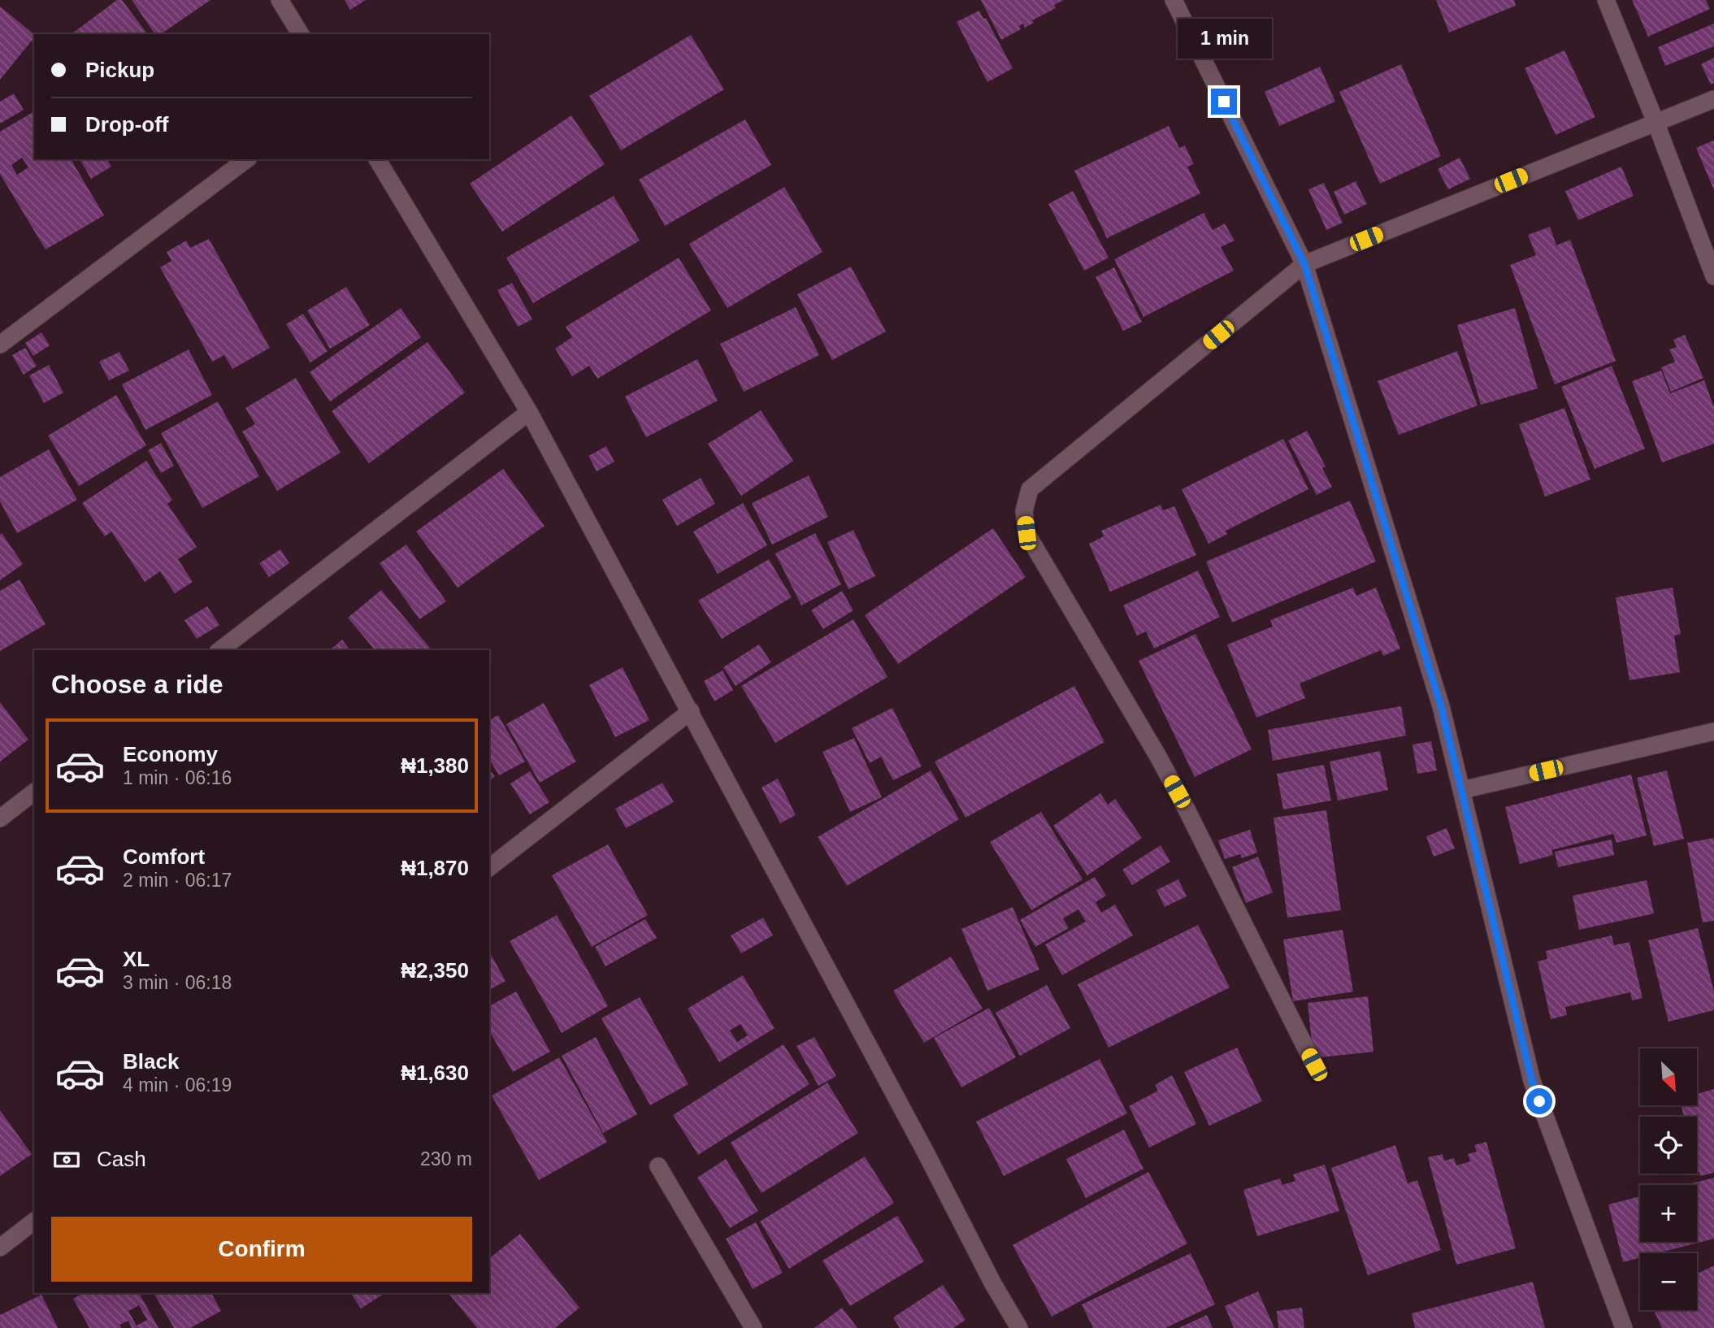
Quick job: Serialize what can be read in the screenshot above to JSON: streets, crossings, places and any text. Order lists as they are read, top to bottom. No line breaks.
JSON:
{"north":"bottom right","page":{"bubble":"1 min","banner":["Pickup","Drop-off"],"heading":"Choose a ride","list":[{"name":"Economy","note":"1 min · 06:16","value":"₦1,380"},{"name":"Comfort","note":"2 min · 06:17","value":"₦1,870"},{"name":"XL","note":"3 min · 06:18","value":"₦2,350"},{"name":"Black","note":"4 min · 06:19","value":"₦1,630"}],"map_buttons":["+","−"],"pay":["Cash","230 m"],"buttons":"Confirm"}}
